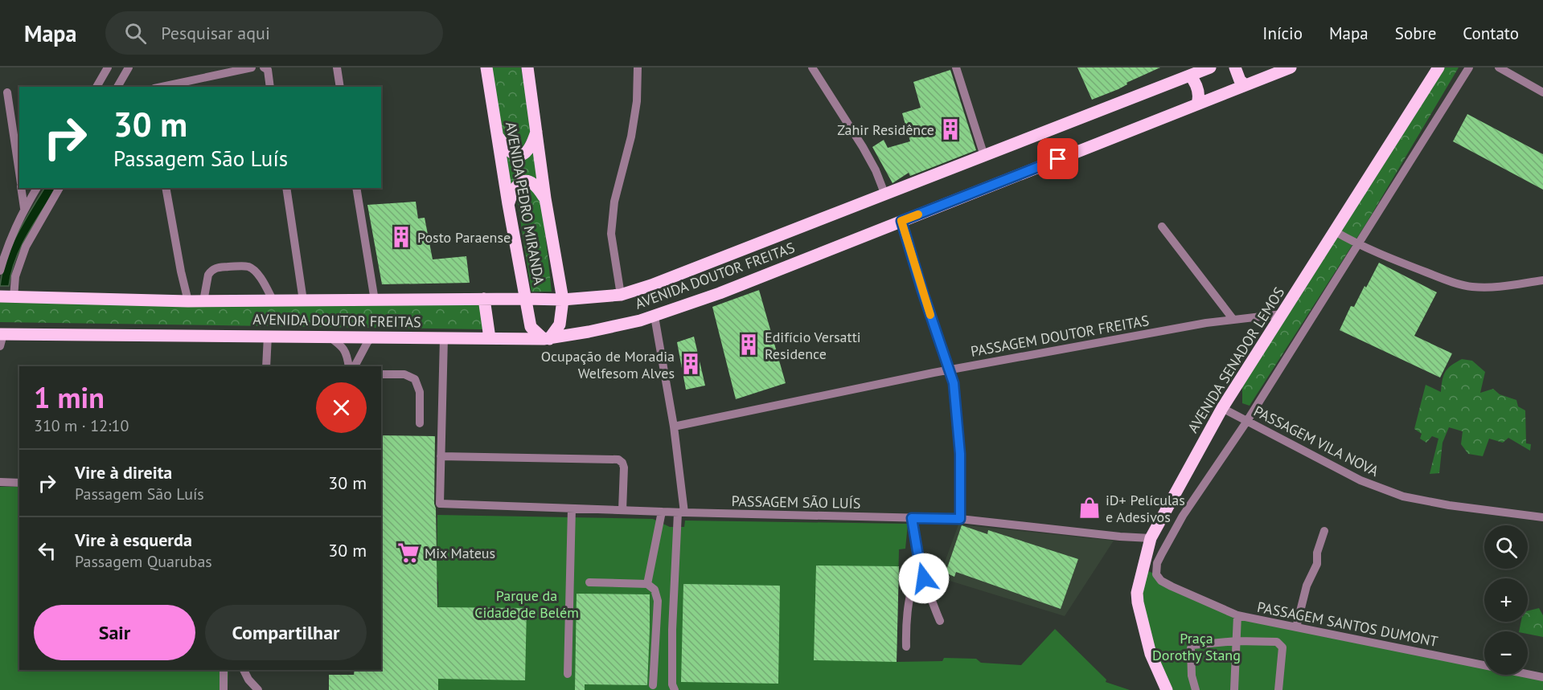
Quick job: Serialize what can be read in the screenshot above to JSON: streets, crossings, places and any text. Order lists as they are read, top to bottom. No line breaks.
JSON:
{"streets":{"main road":["AVENIDA PEDRO MIRANDA","AVENIDA DOUTOR FREITAS","AVENIDA SENADOR LEMOS"],"street":["PASSAGEM DOUTOR FREITAS","PASSAGEM VILA NOVA","PASSAGEM SÃO LUÍS","PASSAGEM SANTOS DUMONT"]},"crossings":[["AVENIDA PEDRO MIRANDA","AVENIDA DOUTOR FREITAS"],["PASSAGEM DOUTOR FREITAS","AVENIDA SENADOR LEMOS"],["AVENIDA SENADOR LEMOS","PASSAGEM VILA NOVA"],["AVENIDA SENADOR LEMOS","PASSAGEM SÃO LUÍS"],["PASSAGEM VILA NOVA","PASSAGEM SANTOS DUMONT"]],"parks":["Parque da Cidade de Belém","Praça Dorothy Stang"],"places":{"building":["Zahir Residênce","Posto Paraense","Edifício Versatti Residence","Ocupação de Moradia Welfesom Alves"],"shop":["iD+ Películas e Adesivos"],"supermarket":["Mix Mateus"]},"page":{"header":"Mapa","search":"Pesquisar aqui","nav":["Início","Mapa","Sobre","Contato"],"turn":["30 m","Passagem São Luís"],"heading":["1 min","310 m · 12:10"],"list":[{"name":"Vire à direita","note":"Passagem São Luís","value":"30 m"},{"name":"Vire à esquerda","note":"Passagem Quarubas","value":"30 m"}],"map_buttons":["+","−"],"buttons":["Sair","Compartilhar"]}}
